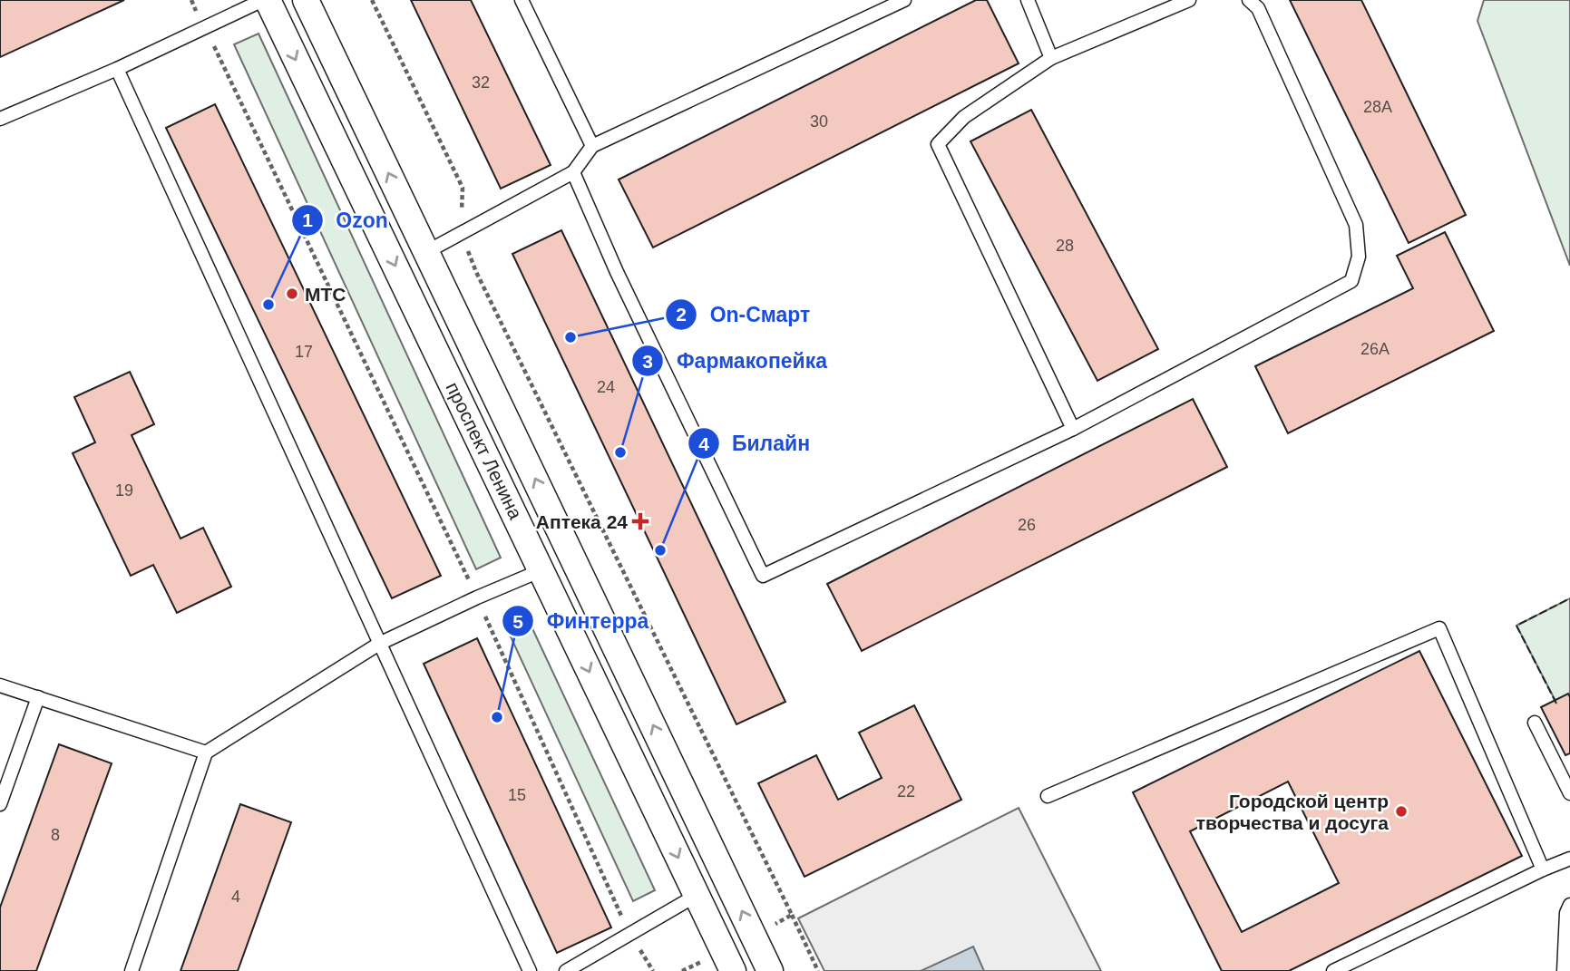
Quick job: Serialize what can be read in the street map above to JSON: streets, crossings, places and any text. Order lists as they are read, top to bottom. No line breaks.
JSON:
{"streets":{"street":["проспект Ленина"]},"places":{"other":["МТС","Ozon","On-Смарт","Фармакопейка","Билайн","Финтерра","Городской центр творчества и досуга"],"health":["Аптека 24"]},"house_numbers":["32","28А","30","28","26А","17","24","19","26","22","15","8","4"]}
